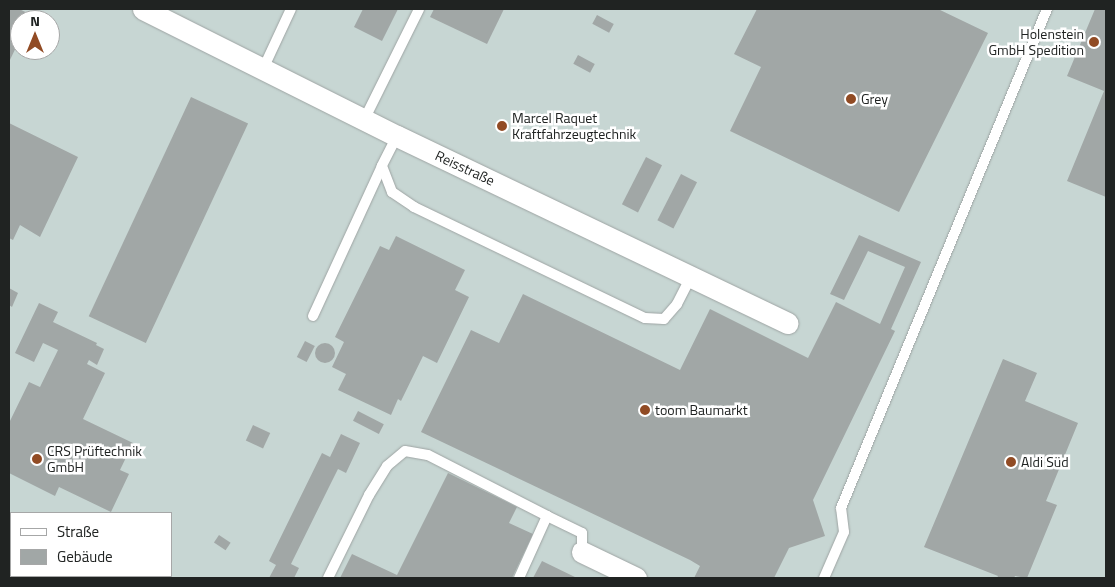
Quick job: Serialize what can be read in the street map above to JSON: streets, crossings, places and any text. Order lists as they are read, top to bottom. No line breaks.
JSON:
{"streets":{"street":["Reisstraße"]},"places":["Holenstein GmbH Spedition","Grey","Marcel Raquet Kraftfahrzeugtechnik","toom Baumarkt","CRS Prüftechnik GmbH","Aldi Süd"],"legend":["Straße","Gebäude"],"north":"top"}
